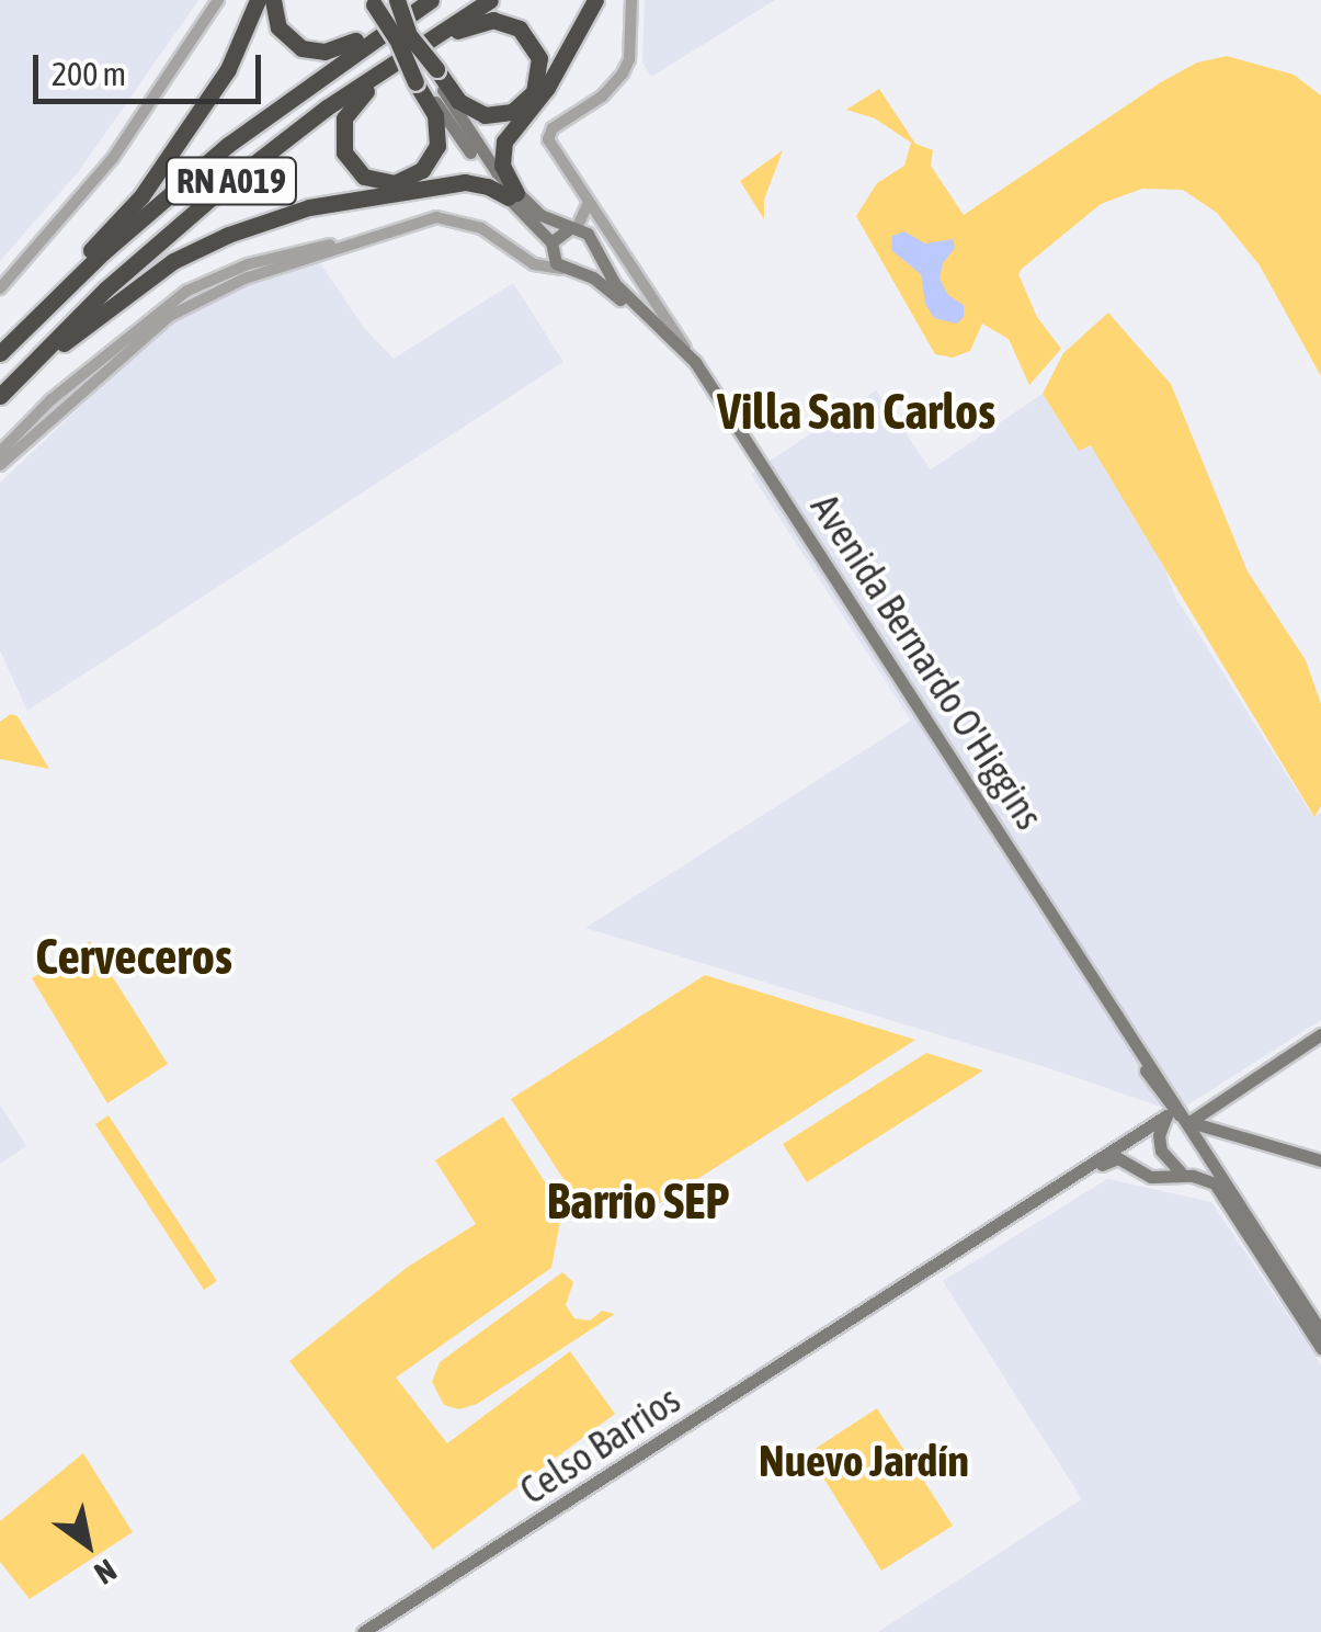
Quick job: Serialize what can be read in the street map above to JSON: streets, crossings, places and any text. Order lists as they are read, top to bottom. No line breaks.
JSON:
{"streets":{"highway":["RN A019"],"main road":["Avenida Bernardo O'Higgins","Celso Barrios"]},"crossings":[["Avenida Bernardo O'Higgins","Celso Barrios"]],"districts":["Villa San Carlos","Cerveceros","Barrio SEP","Nuevo Jardín"],"scale_bar":"200 m","north":"bottom right"}
